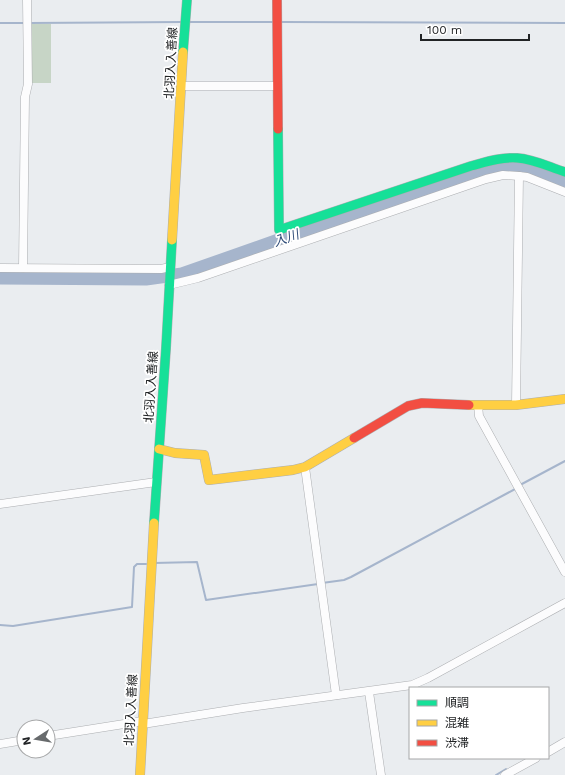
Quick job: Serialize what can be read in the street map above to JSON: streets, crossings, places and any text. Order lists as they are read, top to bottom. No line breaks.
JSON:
{"streets":{"street":["北羽入入善線"]},"water":["入川"],"legend":["順調","混雑","渋滞"],"scale_bar":"100 m","north":"left"}
